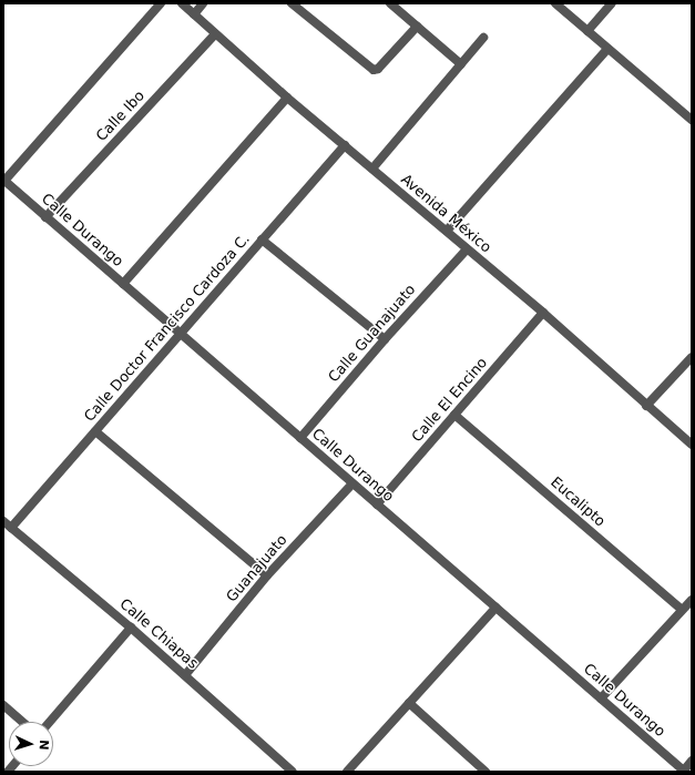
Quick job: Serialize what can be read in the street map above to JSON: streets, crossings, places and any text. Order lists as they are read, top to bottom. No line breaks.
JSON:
{"streets":{"street":["Calle Ibo","Avenida México","Calle Durango","Calle Doctor Francisco Cardoza C.","Calle Guanajuato","Calle El Encino","Eucalipto","Guanajuato","Calle Chiapas"]},"crossings":[["Calle Ibo","Avenida México"],["Calle Ibo","Calle Durango"],["Avenida México","Calle Doctor Francisco Cardoza C."],["Avenida México","Calle Guanajuato"],["Avenida México","Calle El Encino"],["Calle Durango","Calle Doctor Francisco Cardoza C."],["Calle Durango","Calle Guanajuato"],["Calle Durango","Calle El Encino"],["Calle Durango","Guanajuato"],["Calle Doctor Francisco Cardoza C.","Calle Chiapas"],["Calle El Encino","Eucalipto"],["Guanajuato","Calle Chiapas"]],"north":"right"}
